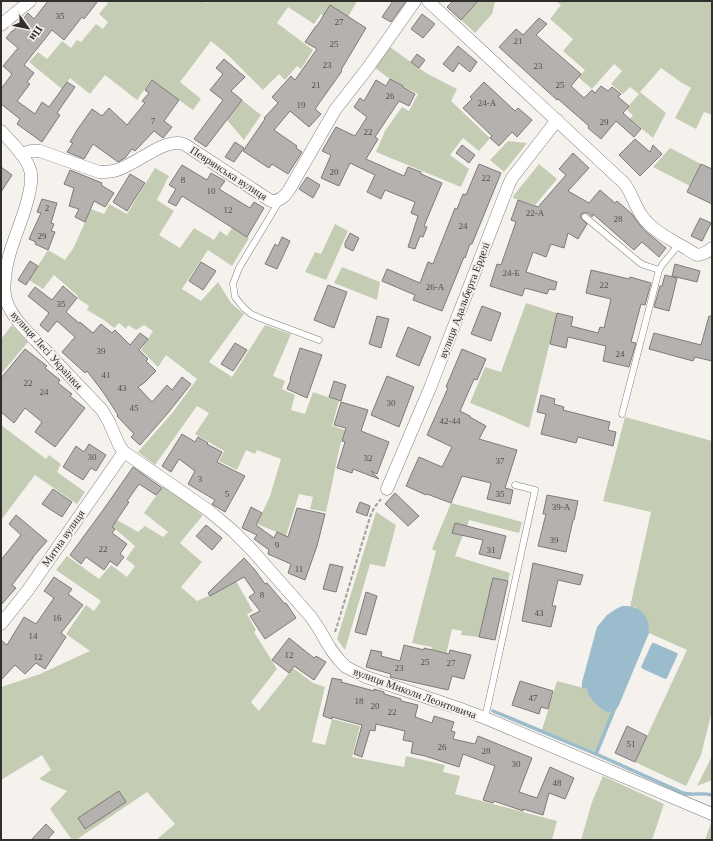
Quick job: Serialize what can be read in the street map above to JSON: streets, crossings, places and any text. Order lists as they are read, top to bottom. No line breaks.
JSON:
{"streets":{"street":["Певрянська вулиця","вулиця Адальберта Ерделі","вулиця Лесі Українки","Митна вулиця","вулиця Миколи Леонтовича"]},"crossings":[["Певрянська вулиця","вулиця Лесі Українки"],["вулиця Лесі Українки","Митна вулиця"],["вулиця Лесі Українки","вулиця Миколи Леонтовича"],["Митна вулиця","вулиця Миколи Леонтовича"]],"house_numbers":["35","27","21","25","23","23","21","25","26","24-А","19","7","29","22","20","22","8","10","2","12","22-А","28","24","29","24-Б","22","26-А","35","39","24","41","22","43","24","30","45","42-44","30","32","37","3","5","35","39-А","39","9","22","31","11","8","43","16","14","12","12","25","27","23","47","18","20","22","51","26","28","30","48"],"north":"bottom right"}
